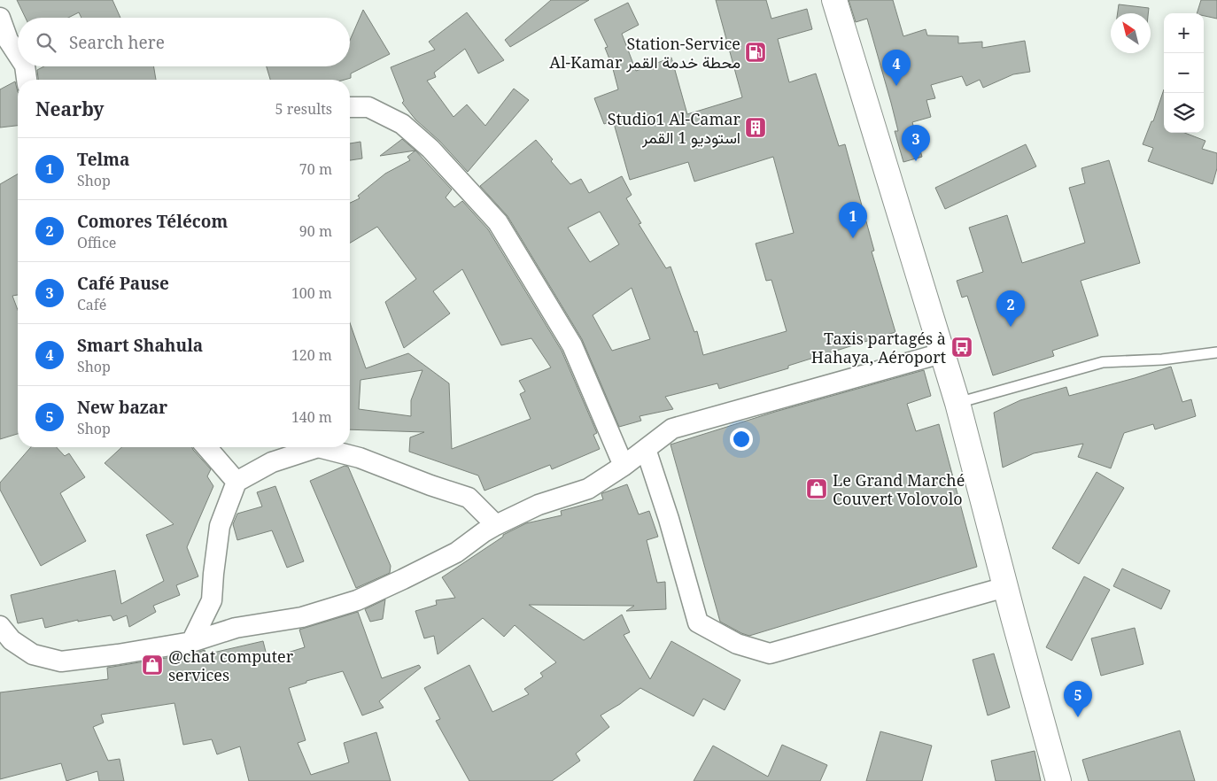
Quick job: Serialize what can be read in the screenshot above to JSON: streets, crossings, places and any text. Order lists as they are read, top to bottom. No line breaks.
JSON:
{"places":{"fuel station":["Station-Service Al-Kamar محطة خدمة القمر"],"building":["Studio1 Al-Camar استوديو 1 القمر"],"bus stop":["Taxis partagés à Hahaya, Aéroport"],"shop":["Le Grand Marché Couvert Volovolo","@chat computer services"]},"north":"top left","page":{"map_buttons":["+","−"],"search":"Search here","pins":["4","3","1","2","5"],"heading":["Nearby","5 results"],"list":[{"mark":"1","name":"Telma","note":"Shop","value":"70 m"},{"mark":"2","name":"Comores Télécom","note":"Office","value":"90 m"},{"mark":"3","name":"Café Pause","note":"Café","value":"100 m"},{"mark":"4","name":"Smart Shahula","note":"Shop","value":"120 m"},{"mark":"5","name":"New bazar","note":"Shop","value":"140 m"}]}}
